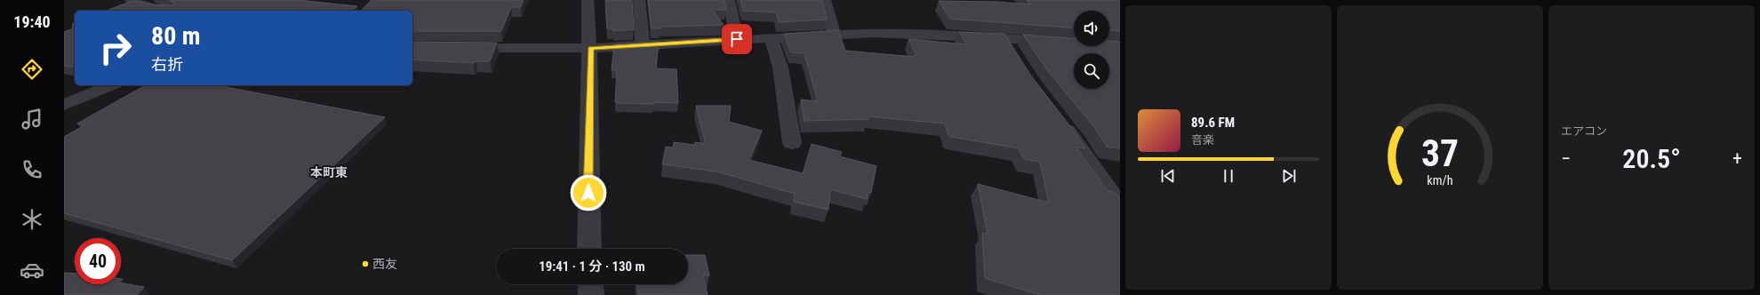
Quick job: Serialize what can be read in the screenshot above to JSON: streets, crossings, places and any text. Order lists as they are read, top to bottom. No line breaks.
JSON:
{"districts":["本町東"],"places":["西友"],"page":{"tabs":"19:40","tile":"エアコン","turn":["80 m","右折"],"song":["89.6 FM","音楽"],"heat":["−","20.5°","+"],"limit":"40","trip":"19:41 · 1 分 · 130 m","gauge":["37","km/h"]}}
